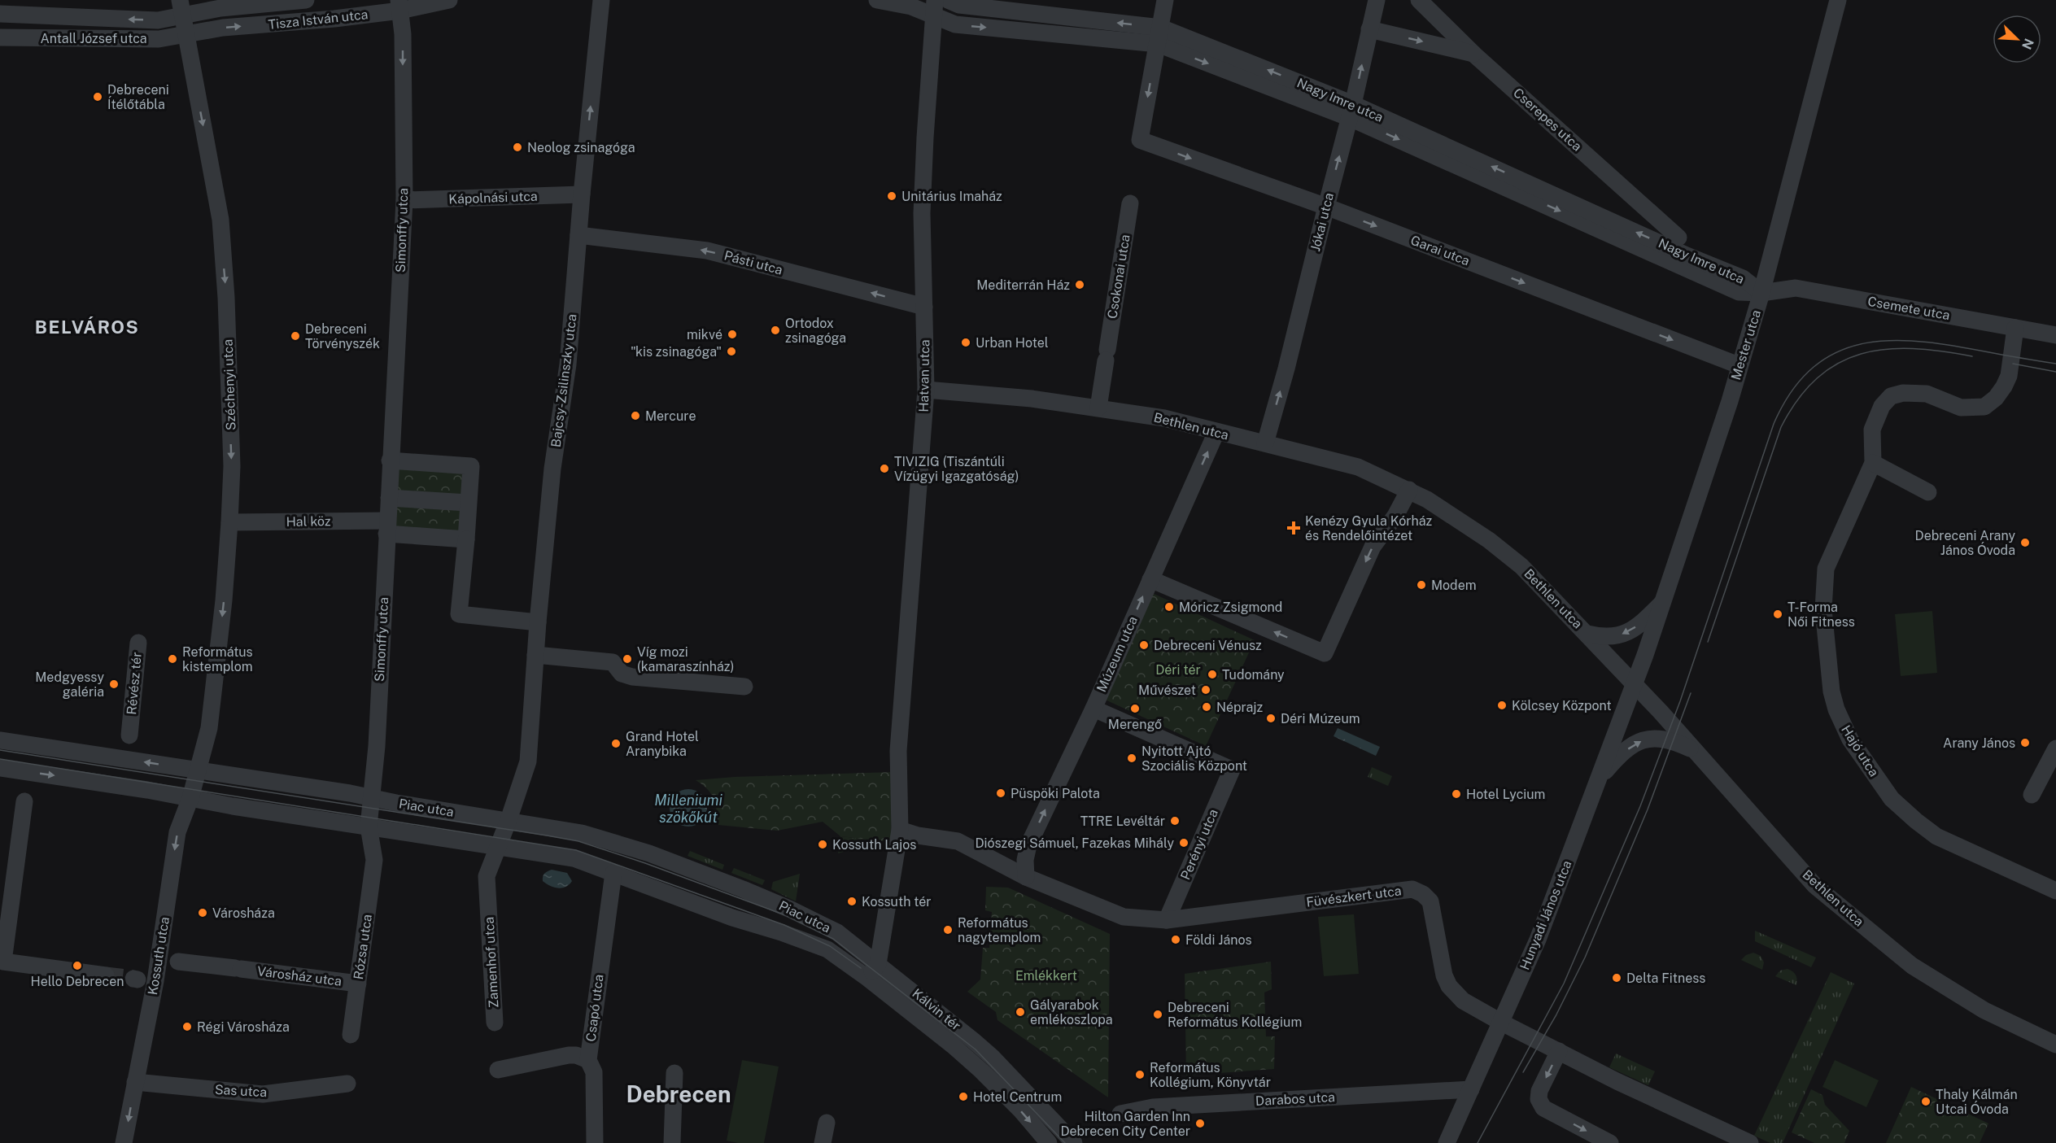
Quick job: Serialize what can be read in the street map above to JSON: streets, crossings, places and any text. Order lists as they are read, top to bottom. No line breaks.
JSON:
{"streets":{"street":["Tisza István utca","Antall József utca","Nagy Imre utca","Cserepes utca","Kápolnási utca","Jókai utca","Simonffy utca","Garai utca","Pásti utca","Csokonai utca","Csemete utca","Mester utca","Hatvan utca","Bajcsy-Zsilinszky utca","Széchenyi utca","Bethlen utca","Hal köz","Múzeum utca","Révész tér","Hajó utca","Piac utca","Perényi utca","Füvészkert utca","Hunyadi János utca","Rózsa utca","Kossuth utca","Zamenhof utca","Városház utca","Csapó utca","Kálvin tér","Sas utca","Darabos utca"]},"crossings":[["Tisza István utca","Antall József utca"],["Tisza István utca","Simonffy utca"],["Tisza István utca","Széchenyi utca"],["Antall József utca","Széchenyi utca"],["Nagy Imre utca","Jókai utca"],["Nagy Imre utca","Garai utca"],["Nagy Imre utca","Csemete utca"],["Nagy Imre utca","Mester utca"],["Nagy Imre utca","Hatvan utca"],["Kápolnási utca","Simonffy utca"],["Kápolnási utca","Bajcsy-Zsilinszky utca"],["Jókai utca","Garai utca"],["Jókai utca","Bethlen utca"],["Simonffy utca","Hal köz"],["Simonffy utca","Piac utca"],["Simonffy utca","Rózsa utca"],["Garai utca","Mester utca"],["Pásti utca","Hatvan utca"],["Pásti utca","Bajcsy-Zsilinszky utca"],["Csokonai utca","Bethlen utca"],["Csemete utca","Mester utca"],["Csemete utca","Hajó utca"],["Mester utca","Bethlen utca"],["Mester utca","Hunyadi János utca"],["Hatvan utca","Bethlen utca"],["Bajcsy-Zsilinszky utca","Piac utca"],["Bajcsy-Zsilinszky utca","Zamenhof utca"],["Széchenyi utca","Hal köz"],["Széchenyi utca","Piac utca"],["Széchenyi utca","Kossuth utca"],["Bethlen utca","Múzeum utca"],["Bethlen utca","Hunyadi János utca"],["Múzeum utca","Perényi utca"],["Múzeum utca","Füvészkert utca"],["Piac utca","Rózsa utca"],["Piac utca","Kossuth utca"],["Piac utca","Zamenhof utca"],["Piac utca","Csapó utca"],["Piac utca","Kálvin tér"],["Perényi utca","Füvészkert utca"],["Füvészkert utca","Hunyadi János utca"],["Hunyadi János utca","Darabos utca"],["Rózsa utca","Városház utca"],["Kossuth utca","Sas utca"]],"one_way":["Jókai utca","Garai utca","Pásti utca","Széchenyi utca","Múzeum utca","Kossuth utca"],"districts":["BELVÁROS","Debrecen"],"water":["Milleniumi szökőkút"],"parks":["Déri tér","Emlékkert"],"places":{"other":["Debreceni Ítélőtábla","Neolog zsinagóga","Unitárius Imaház","Mediterrán Ház","Ortodox zsinagóga","mikvé","Debreceni Törvényszék","Urban Hotel","\"kis zsinagóga\"","Mercure","TIVIZIG (Tiszántúli Vízügyi Igazgatóság)","Debreceni Arany János Óvoda","Modem","Móricz Zsigmond","T-Forma Női Fitness","Debreceni Vénusz","Református kistemplom","Víg mozi (kamaraszínház)","Tudomány","Medgyessy galéria","Művészet","Kölcsey Központ","Néprajz","Merengő","Déri Múzeum","Arany János","Grand Hotel Aranybika","Nyitott Ajtó Szociális Központ","Püspöki Palota","Hotel Lycium","TTRE Levéltár","Diószegi Sámuel, Fazekas Mihály","Kossuth Lajos","Kossuth tér","Városháza","Református nagytemplom","Földi János","Hello Debrecen","Delta Fitness","Gályarabok emlékoszlopa","Debreceni Református Kollégium","Régi Városháza","Református Kollégium, Könyvtár","Hotel Centrum","Thaly Kálmán Utcai Óvoda","Hilton Garden Inn Debrecen City Center"],"health":["Kenézy Gyula Kórház és Rendelőintézet"]},"north":"bottom right"}
